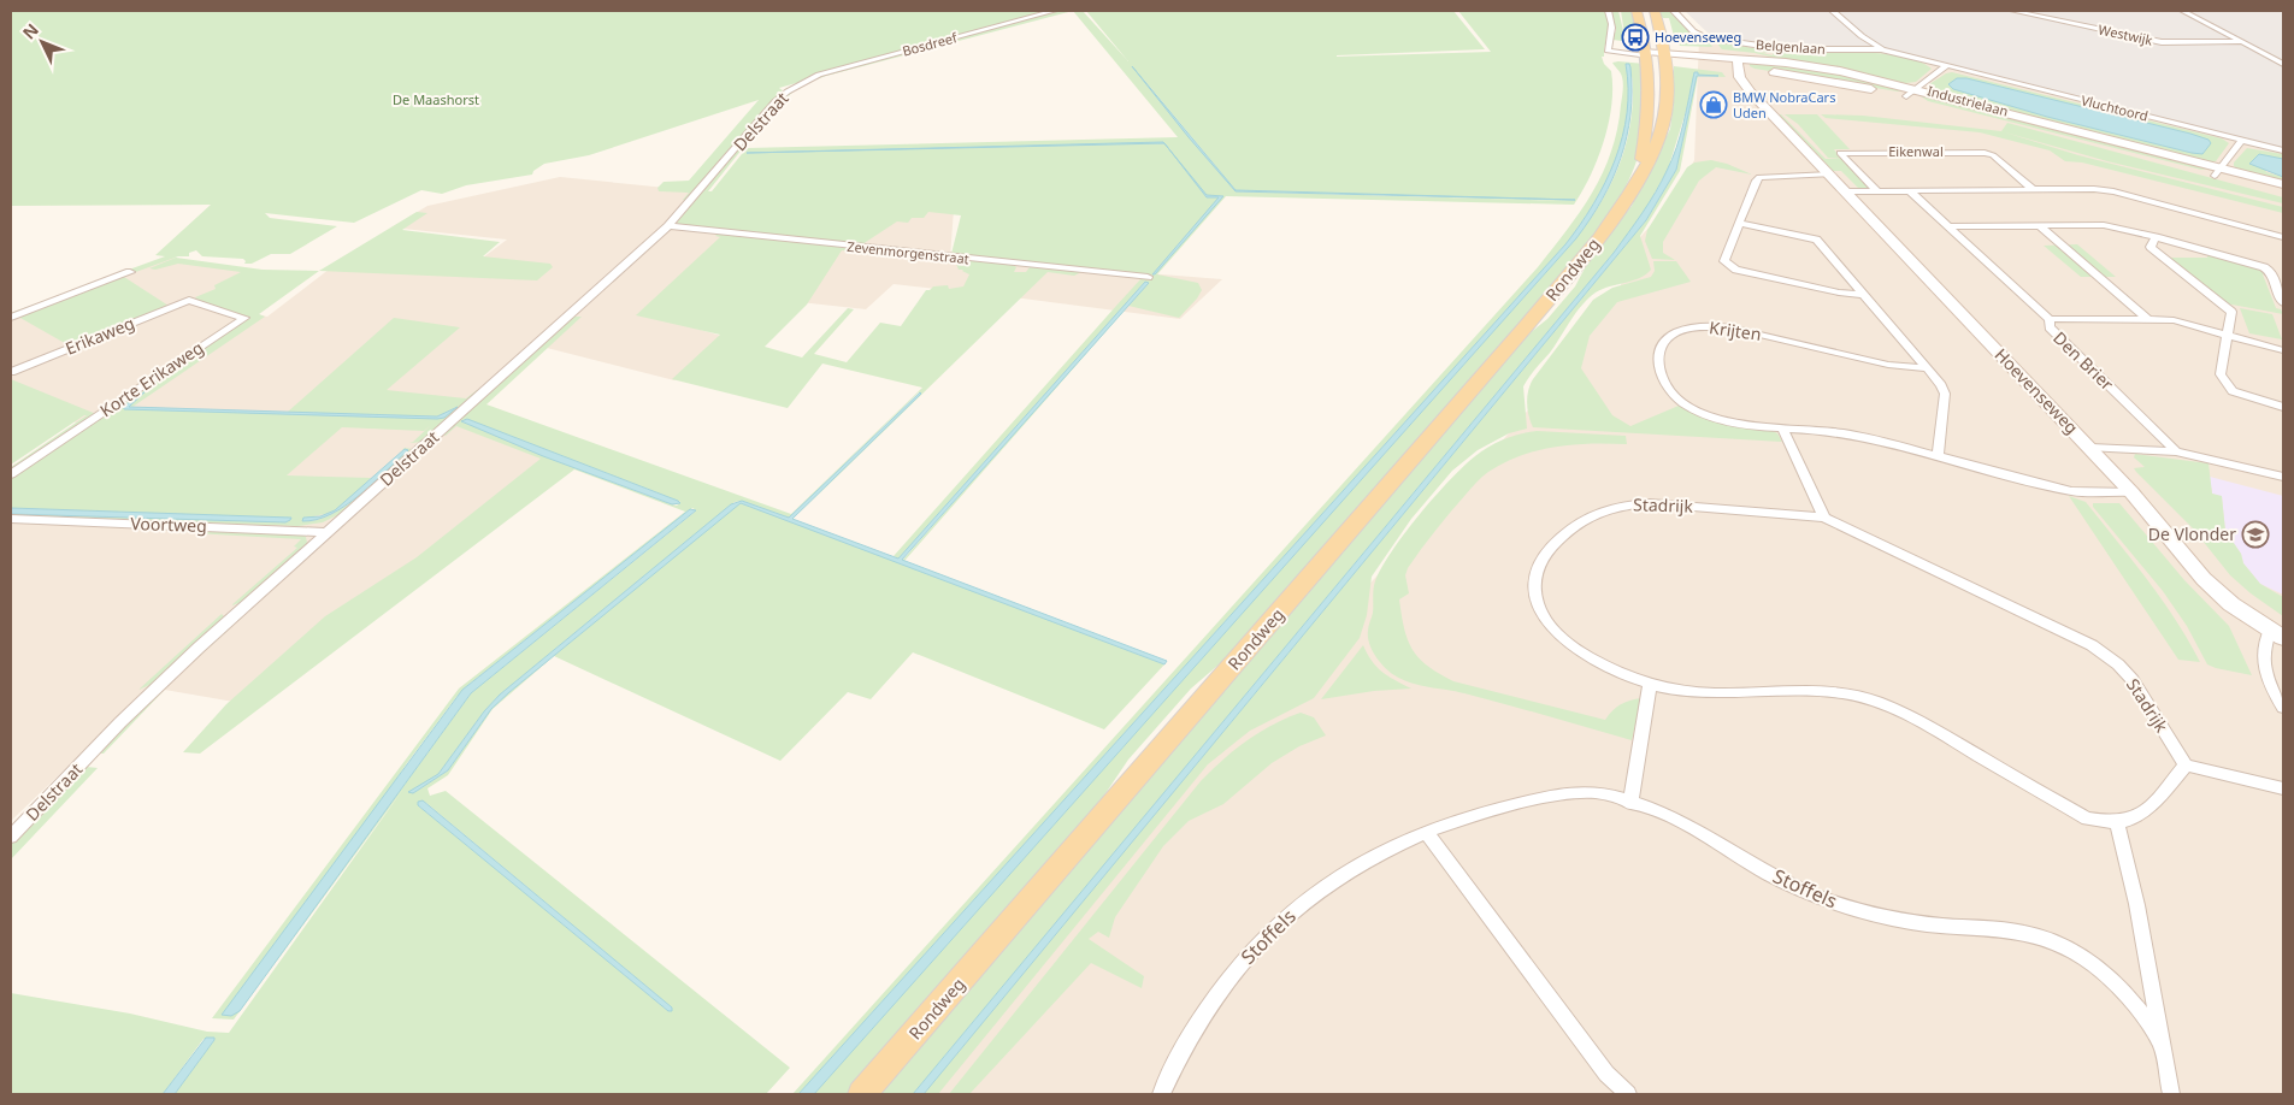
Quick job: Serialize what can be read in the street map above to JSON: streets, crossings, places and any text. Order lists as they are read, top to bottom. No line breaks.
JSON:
{"streets":{"main road":["Industrielaan","Rondweg","Hoevenseweg"],"street":["Westwijk","Bosdreef","Belgenlaan","Vluchtoord","Delstraat","Eikenwal","Zevenmorgenstraat","Krijten","Erikaweg","Den Brier","Korte Erikaweg","Stadrijk","Voortweg","Stoffels"]},"crossings":[["Bosdreef","Delstraat"],["Belgenlaan","Vluchtoord"],["Industrielaan","Rondweg"],["Industrielaan","Hoevenseweg"],["Delstraat","Zevenmorgenstraat"],["Delstraat","Voortweg"],["Krijten","Hoevenseweg"],["Erikaweg","Korte Erikaweg"],["Stadrijk","Stoffels"]],"parks":["De Maashorst"],"places":{"bus stop":["Hoevenseweg"],"shop":["BMW NobraCars Uden"],"school or university":["De Vlonder"]},"north":"top left"}
